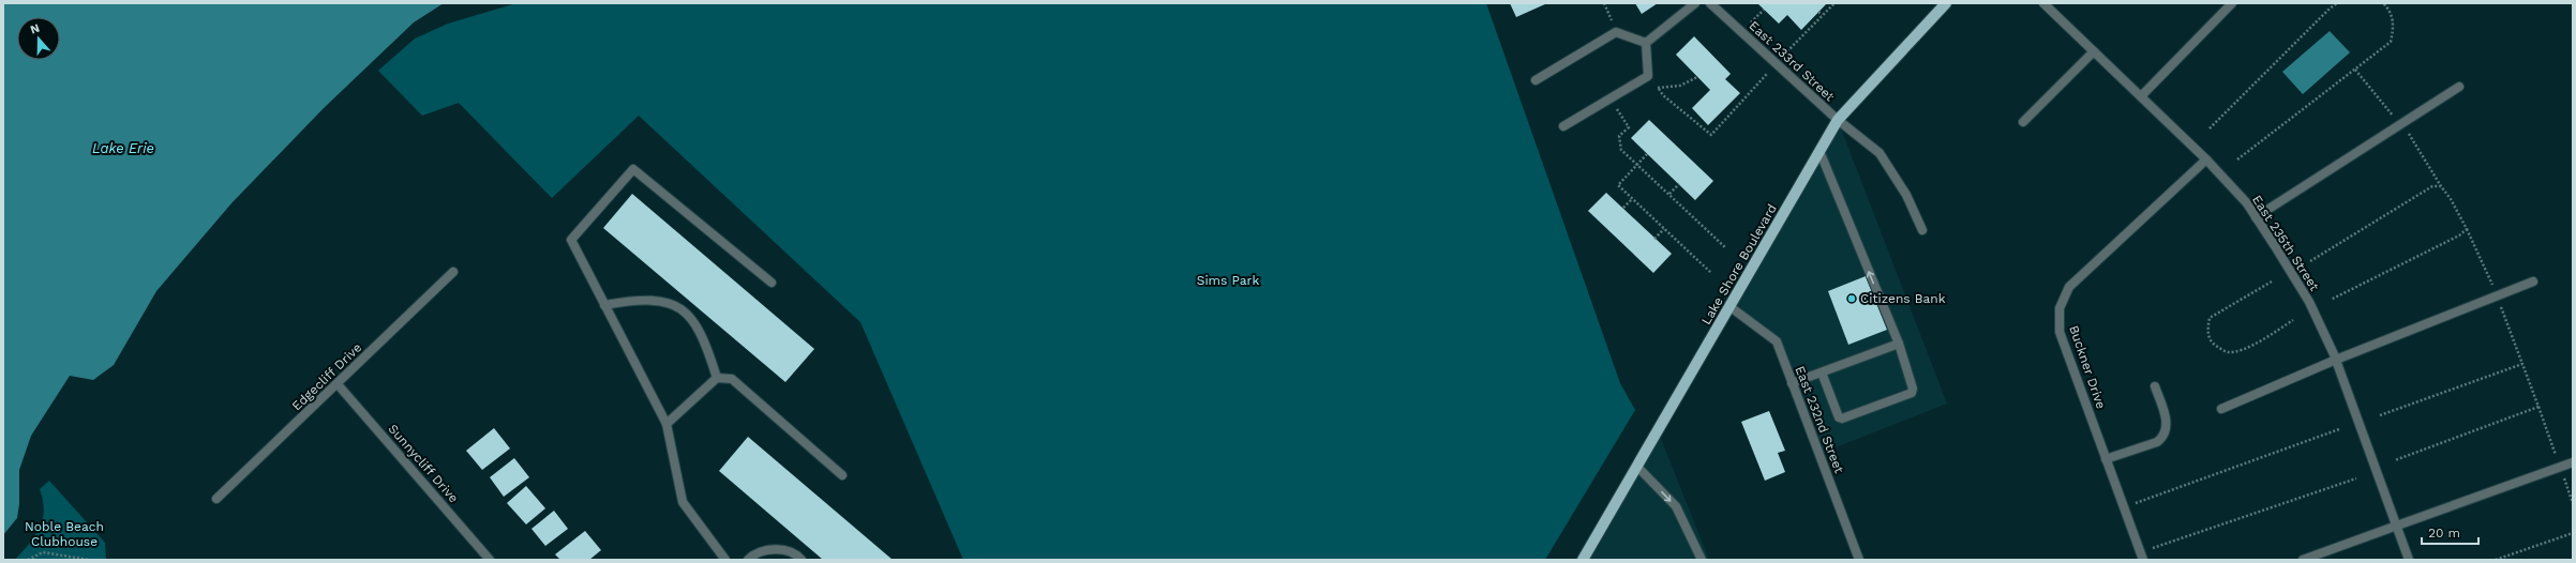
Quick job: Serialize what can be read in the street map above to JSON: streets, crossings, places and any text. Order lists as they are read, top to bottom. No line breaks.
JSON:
{"streets":{"main road":["Lake Shore Boulevard"],"street":["East 233rd Street","East 235th Street","Buckner Drive","Edgecliff Drive","East 232nd Street","Sunnycliff Drive"]},"crossings":[["East 233rd Street","Lake Shore Boulevard"],["East 235th Street","Buckner Drive"],["Lake Shore Boulevard","East 232nd Street"],["Edgecliff Drive","Sunnycliff Drive"]],"water":["Lake Erie"],"parks":["Sims Park","Noble Beach Clubhouse"],"places":["Citizens Bank"],"scale_bar":"20 m","north":"top"}
